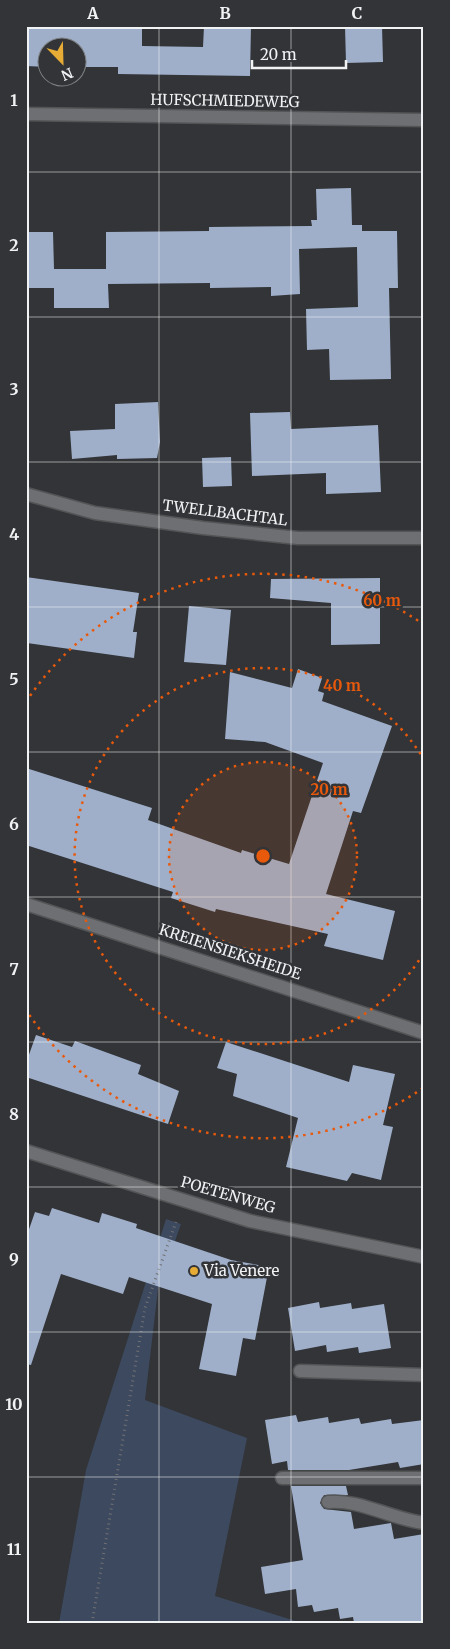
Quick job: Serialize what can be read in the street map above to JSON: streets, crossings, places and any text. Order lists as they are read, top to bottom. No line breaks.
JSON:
{"streets":{"street":["HUFSCHMIEDEWEG","TWELLBACHTAL","KREIENSIEKSHEIDE","POETENWEG"]},"places":["Via Venere"],"scale_bar":"20 m","north":"bottom right","grid":{"columns":["A","B","C"],"rows":["1","2","3","4","5","6","7","8","9","10","11"]},"rings":["60 m","40 m","20 m"]}
